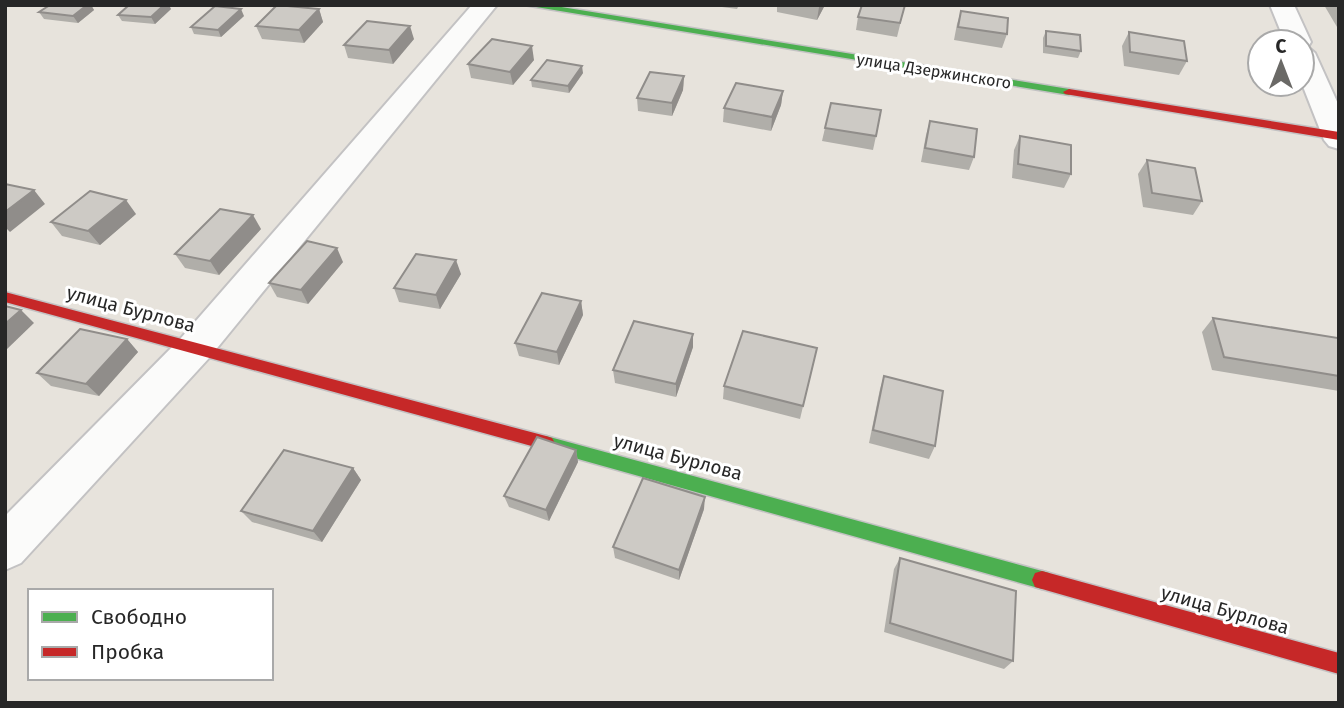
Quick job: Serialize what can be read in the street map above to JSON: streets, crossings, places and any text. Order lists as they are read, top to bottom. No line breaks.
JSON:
{"streets":{"street":["улица Дзержинского","улица Бурлова"]},"legend":["Свободно","Пробка"],"north":"top"}
